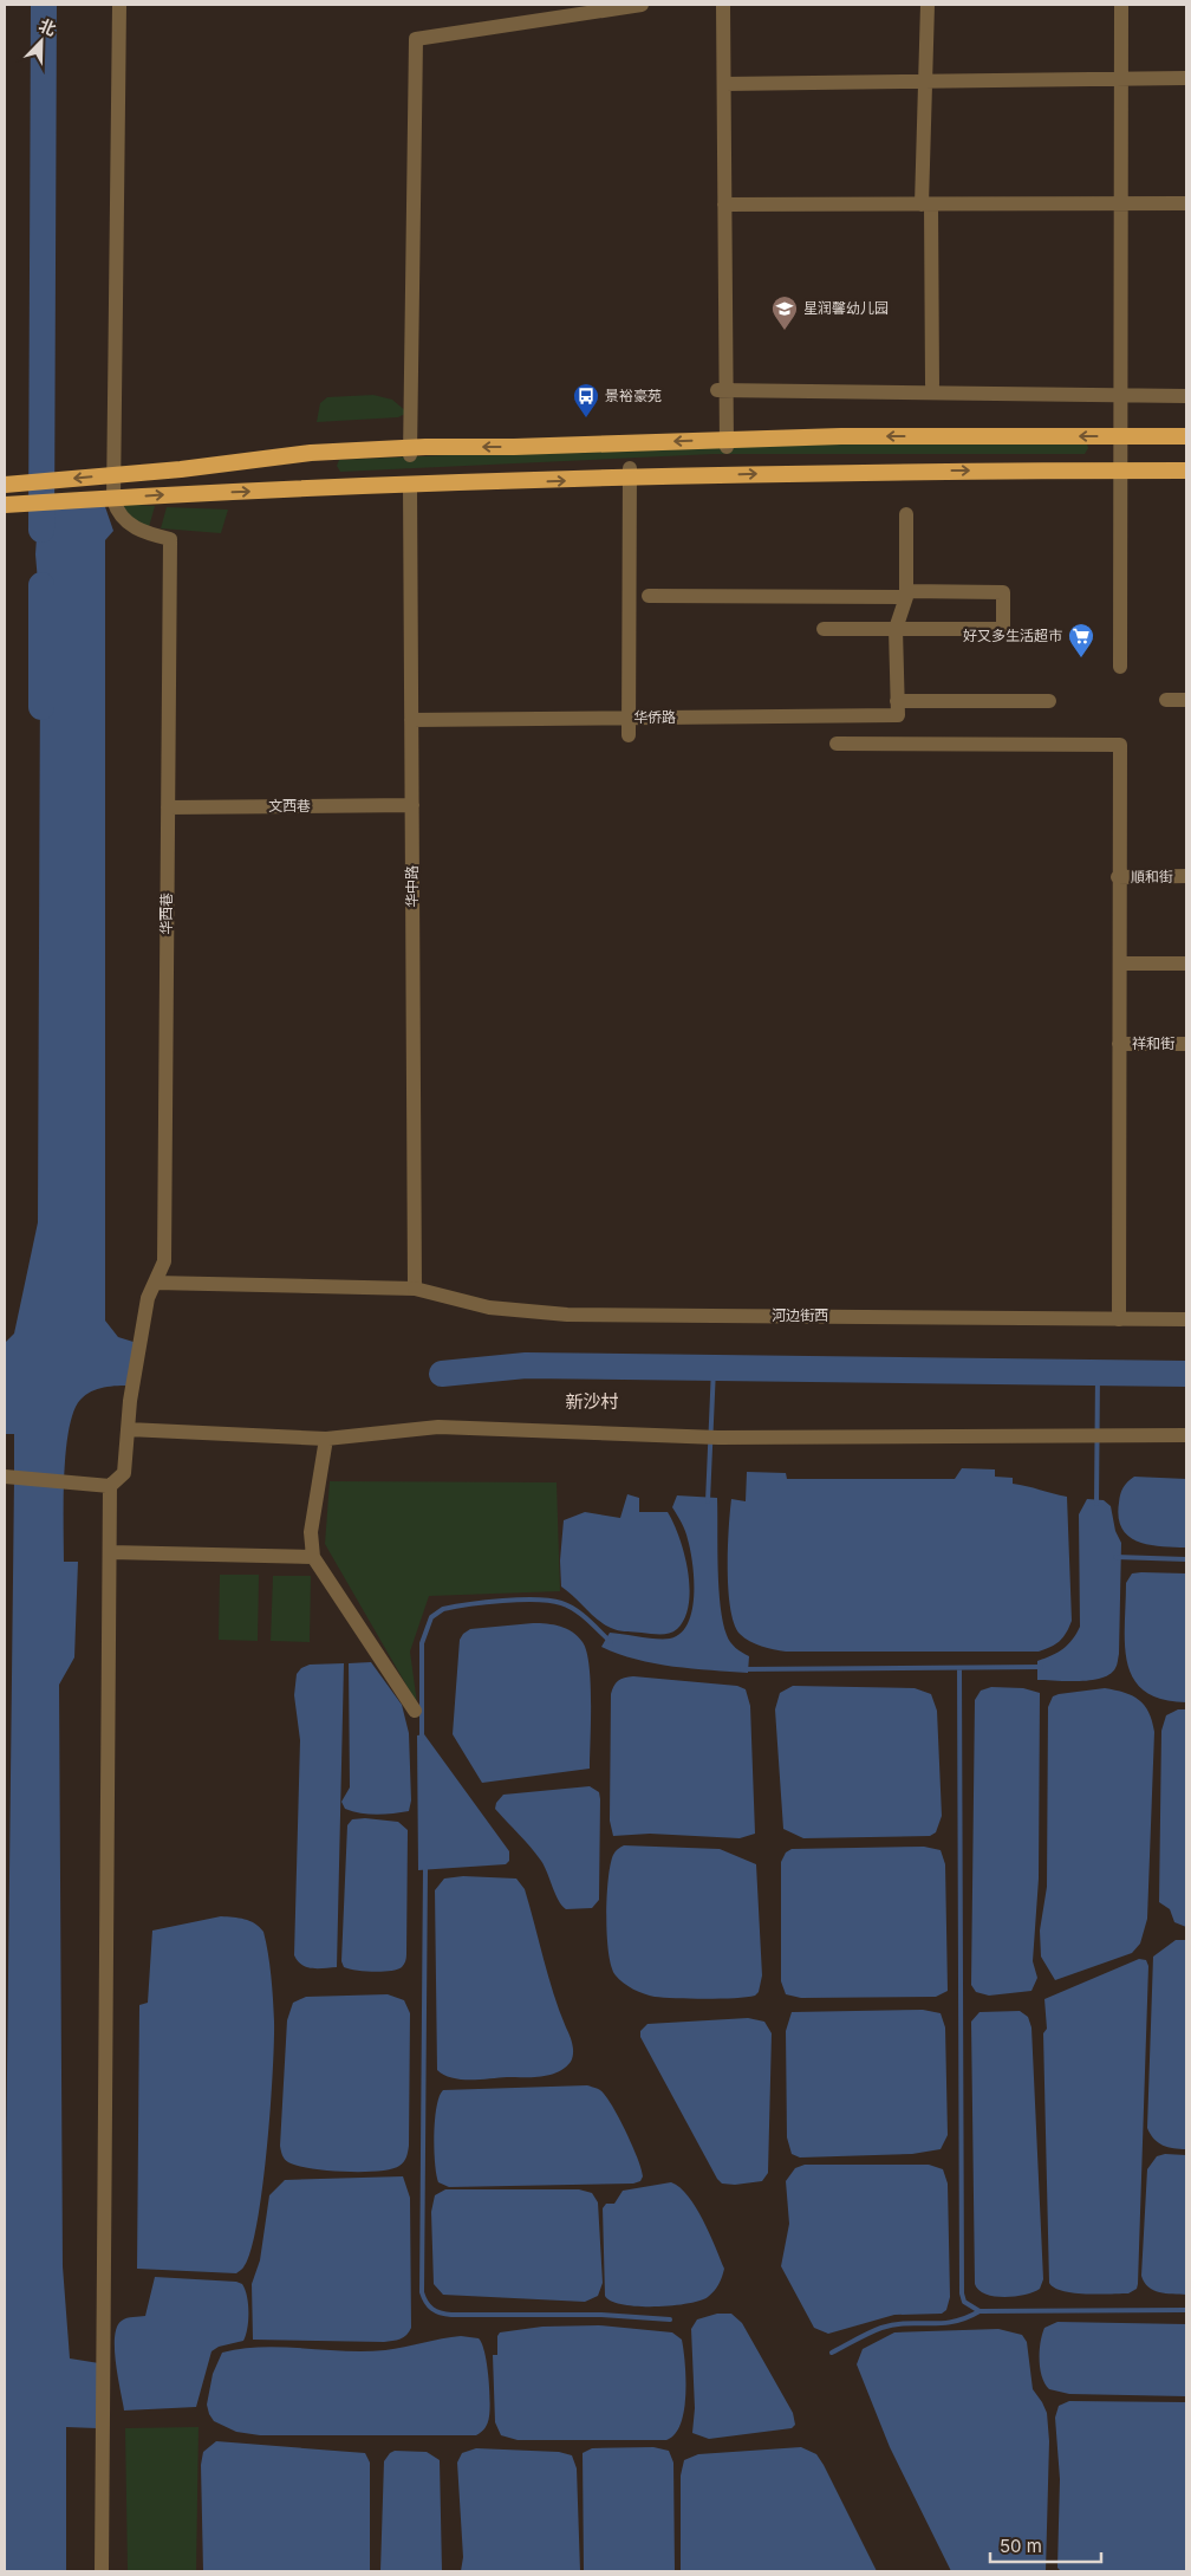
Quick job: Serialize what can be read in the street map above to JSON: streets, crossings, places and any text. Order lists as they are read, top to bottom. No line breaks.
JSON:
{"streets":{"street":["华侨路","文西巷","順和街","华中路","华西巷","祥和街","河边街西"]},"crossings":[["华侨路","华中路"],["文西巷","华中路"],["文西巷","华西巷"],["华中路","河边街西"],["华西巷","河边街西"]],"districts":["新沙村"],"places":{"school or university":["星润馨幼儿园"],"bus stop":["景裕豪苑"],"supermarket":["好又多生活超市"]},"scale_bar":"50 m","north":"top right"}
